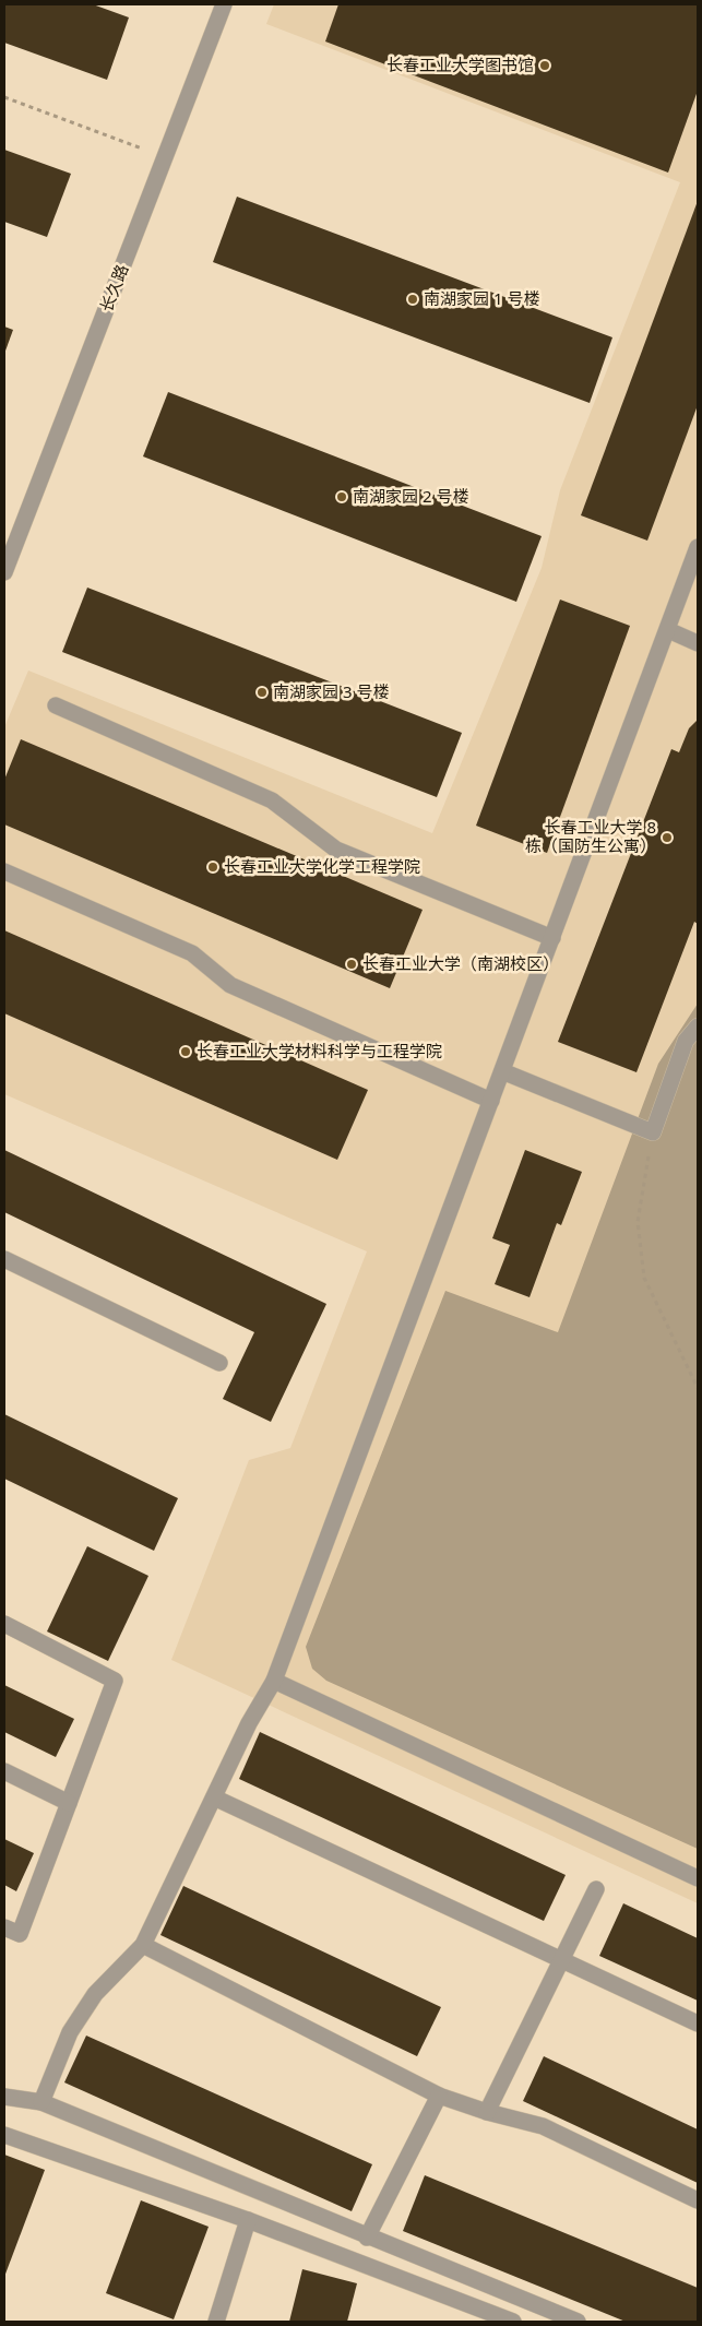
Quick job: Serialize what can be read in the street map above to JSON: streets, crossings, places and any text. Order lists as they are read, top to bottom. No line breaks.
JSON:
{"streets":{"street":["长久路"]},"places":["长春工业大学图书馆","南湖家园 1 号楼","南湖家园 2 号楼","南湖家园 3 号楼","长春工业大学 8 栋（国防生公寓）","长春工业大学化学工程学院","长春工业大学（南湖校区）","长春工业大学材料科学与工程学院"]}
